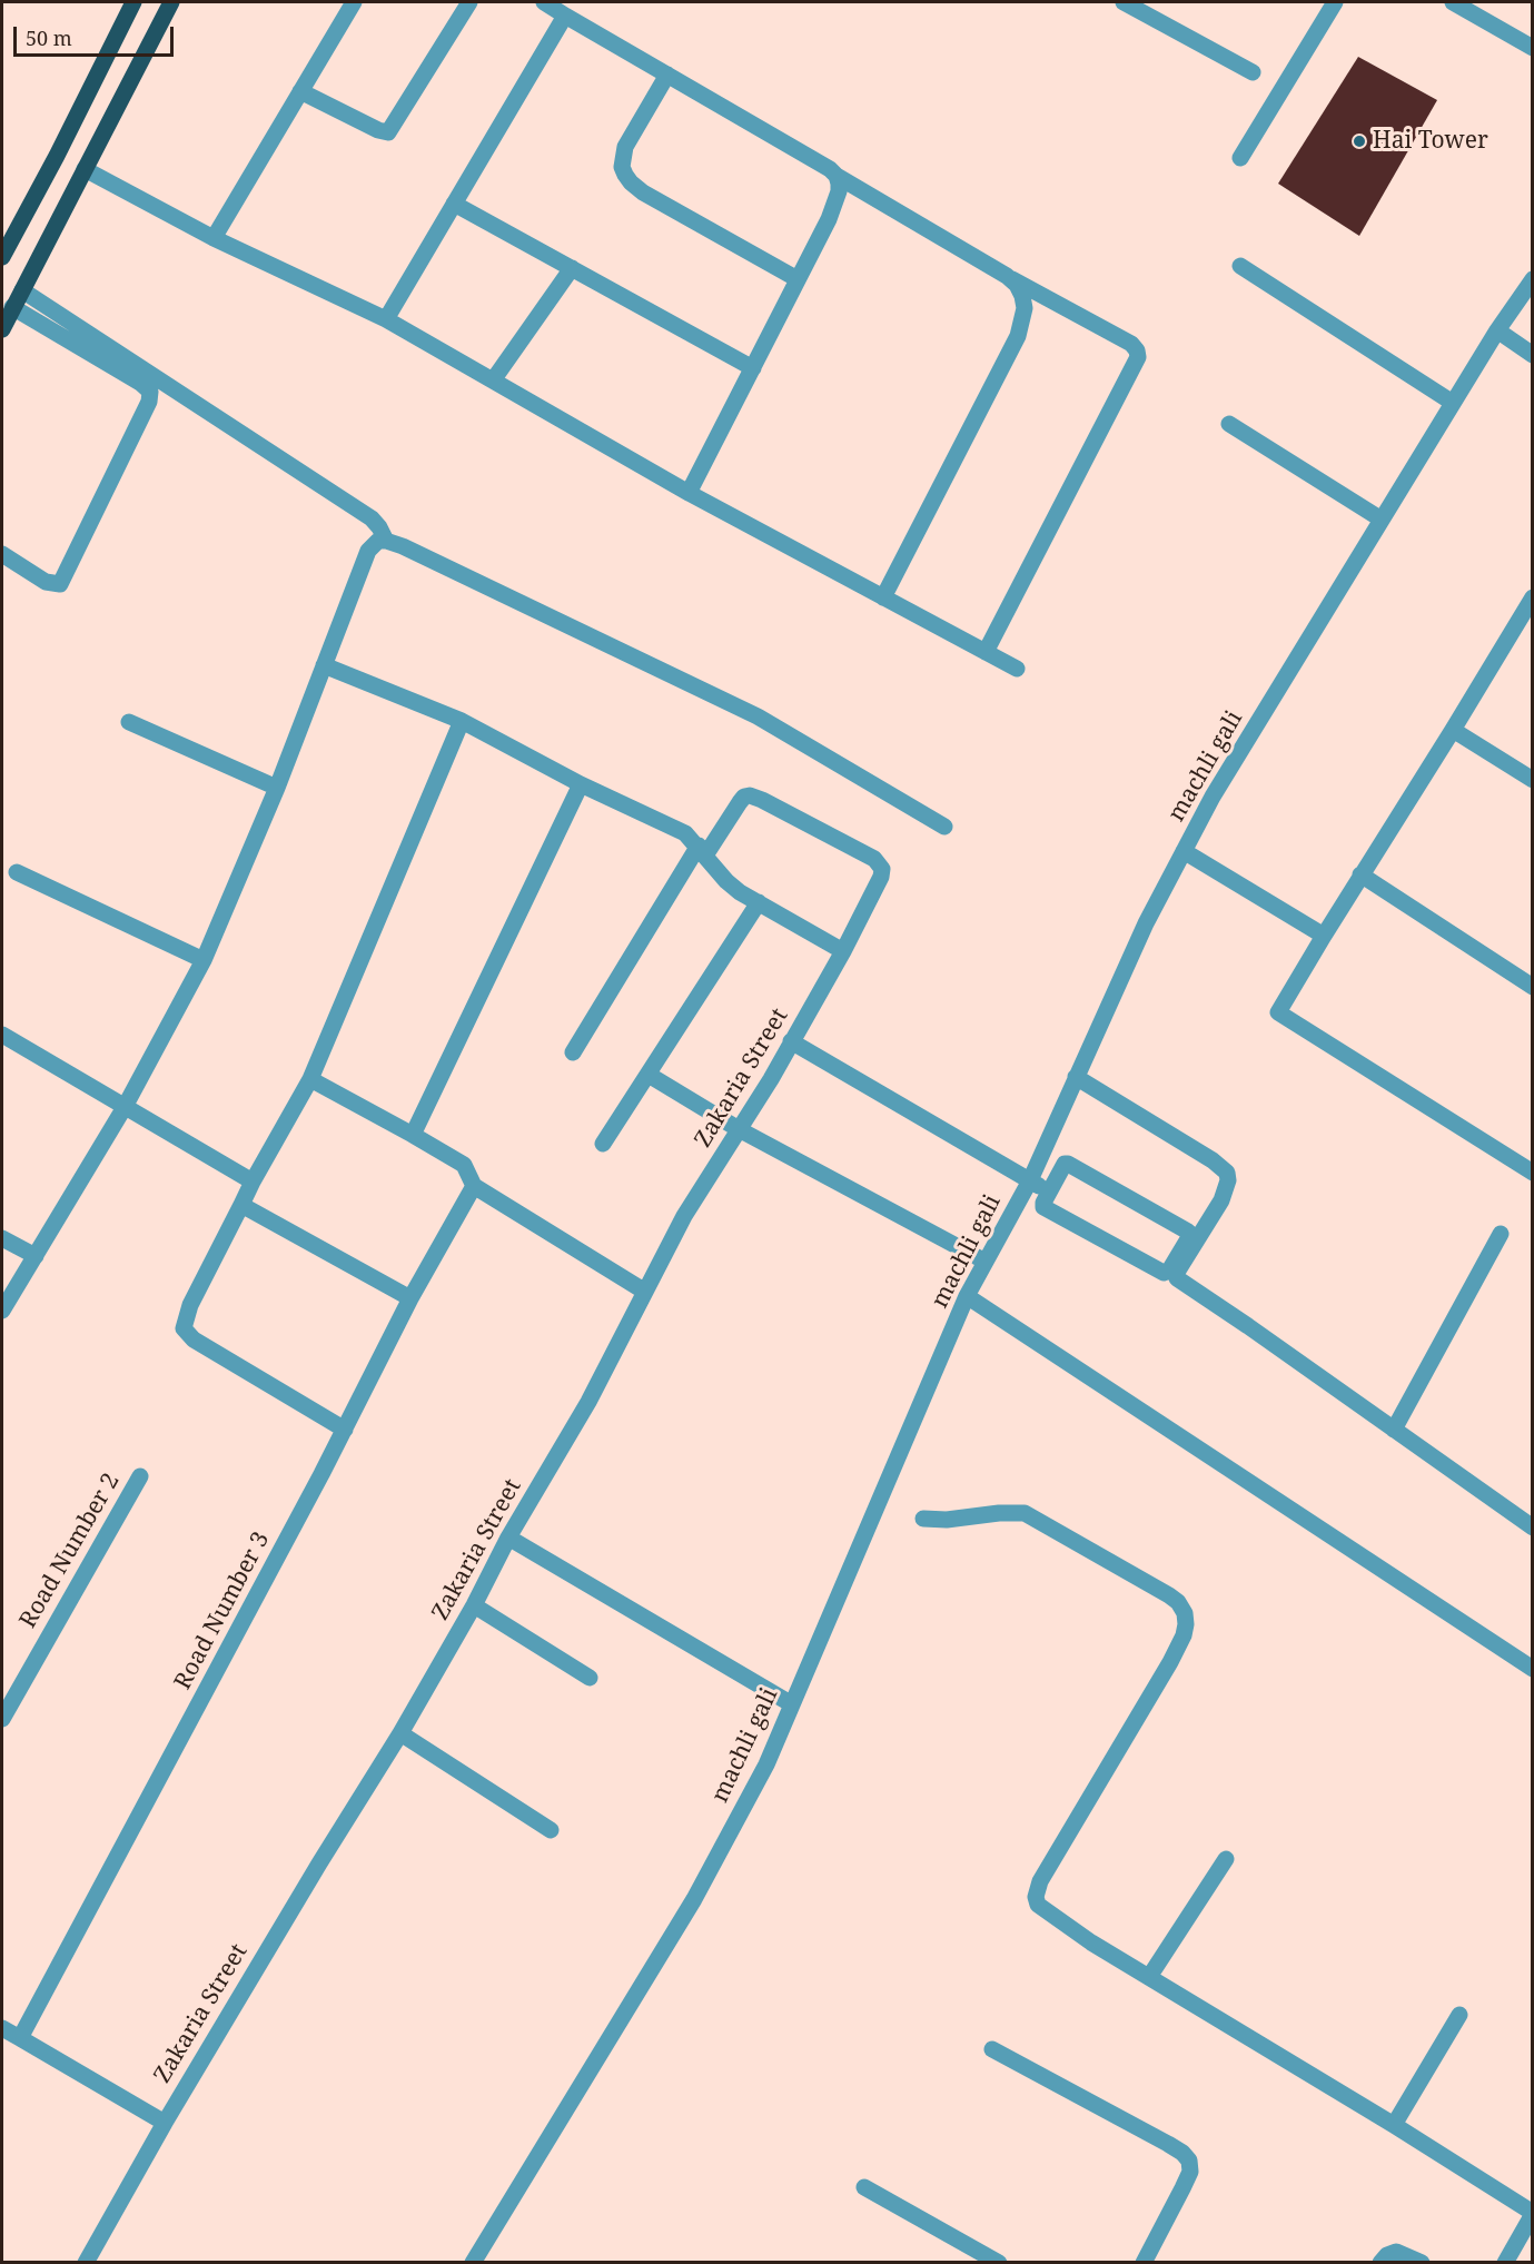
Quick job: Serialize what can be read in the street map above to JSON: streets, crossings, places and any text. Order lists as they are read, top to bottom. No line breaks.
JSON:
{"streets":{"street":["machli gali","Zakaria Street","Road Number 2","Road Number 3"]},"places":["Hai Tower"],"scale_bar":"50 m"}
